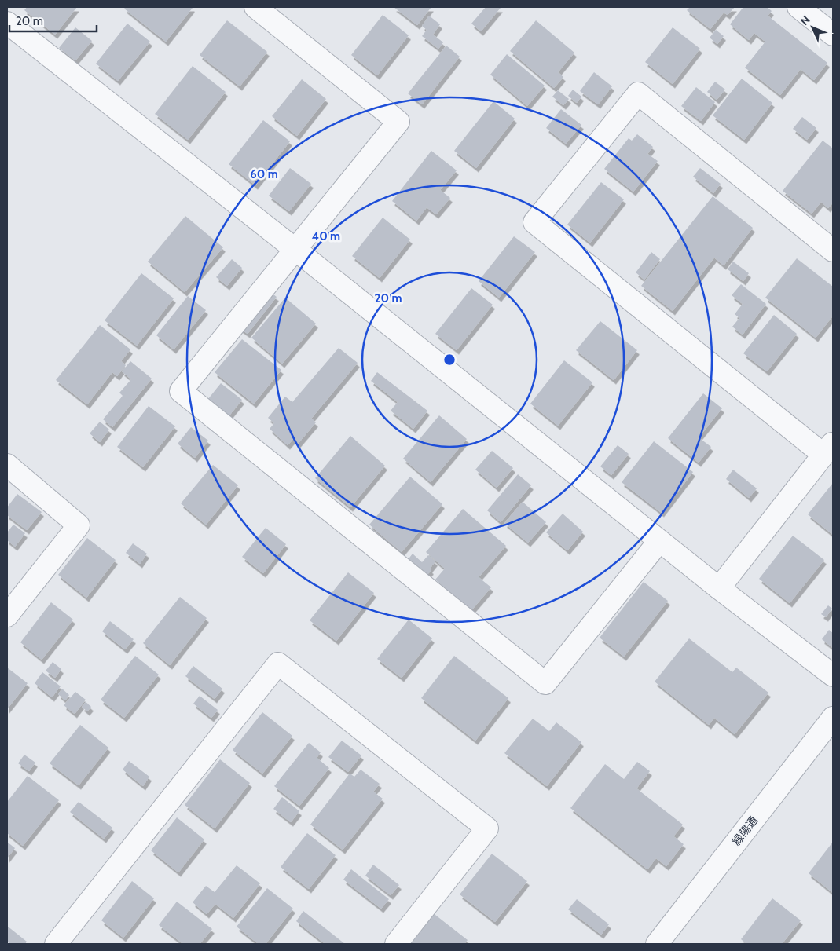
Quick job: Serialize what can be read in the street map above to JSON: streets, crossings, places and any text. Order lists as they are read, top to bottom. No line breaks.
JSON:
{"streets":{"street":["緑陽通"]},"scale_bar":"20 m","north":"top left","rings":["60 m","40 m","20 m"]}
